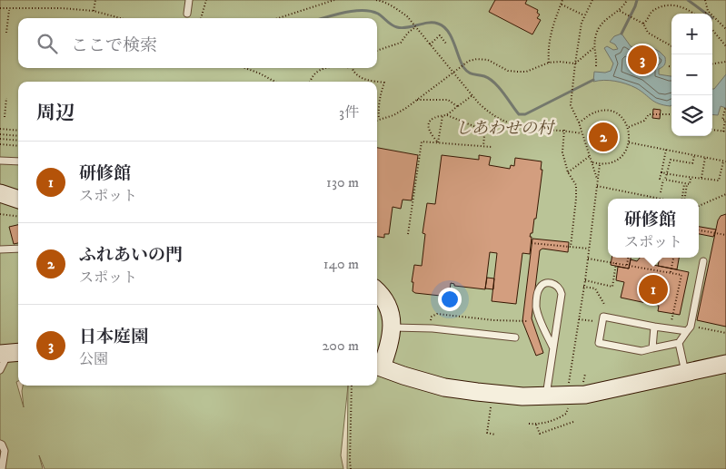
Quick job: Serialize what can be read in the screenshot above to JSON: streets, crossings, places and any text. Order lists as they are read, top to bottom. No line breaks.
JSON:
{"parks":["しあわせの村"],"page":{"map_buttons":["+","−"],"search":"ここで検索","pins":["3","2","1"],"heading":["周辺","3件"],"list":[{"mark":"1","name":"研修館","note":"スポット","value":"130 m"},{"mark":"2","name":"ふれあいの門","note":"スポット","value":"140 m"},{"mark":"3","name":"日本庭園","note":"公園","value":"200 m"}],"popup":["研修館","スポット"]}}
